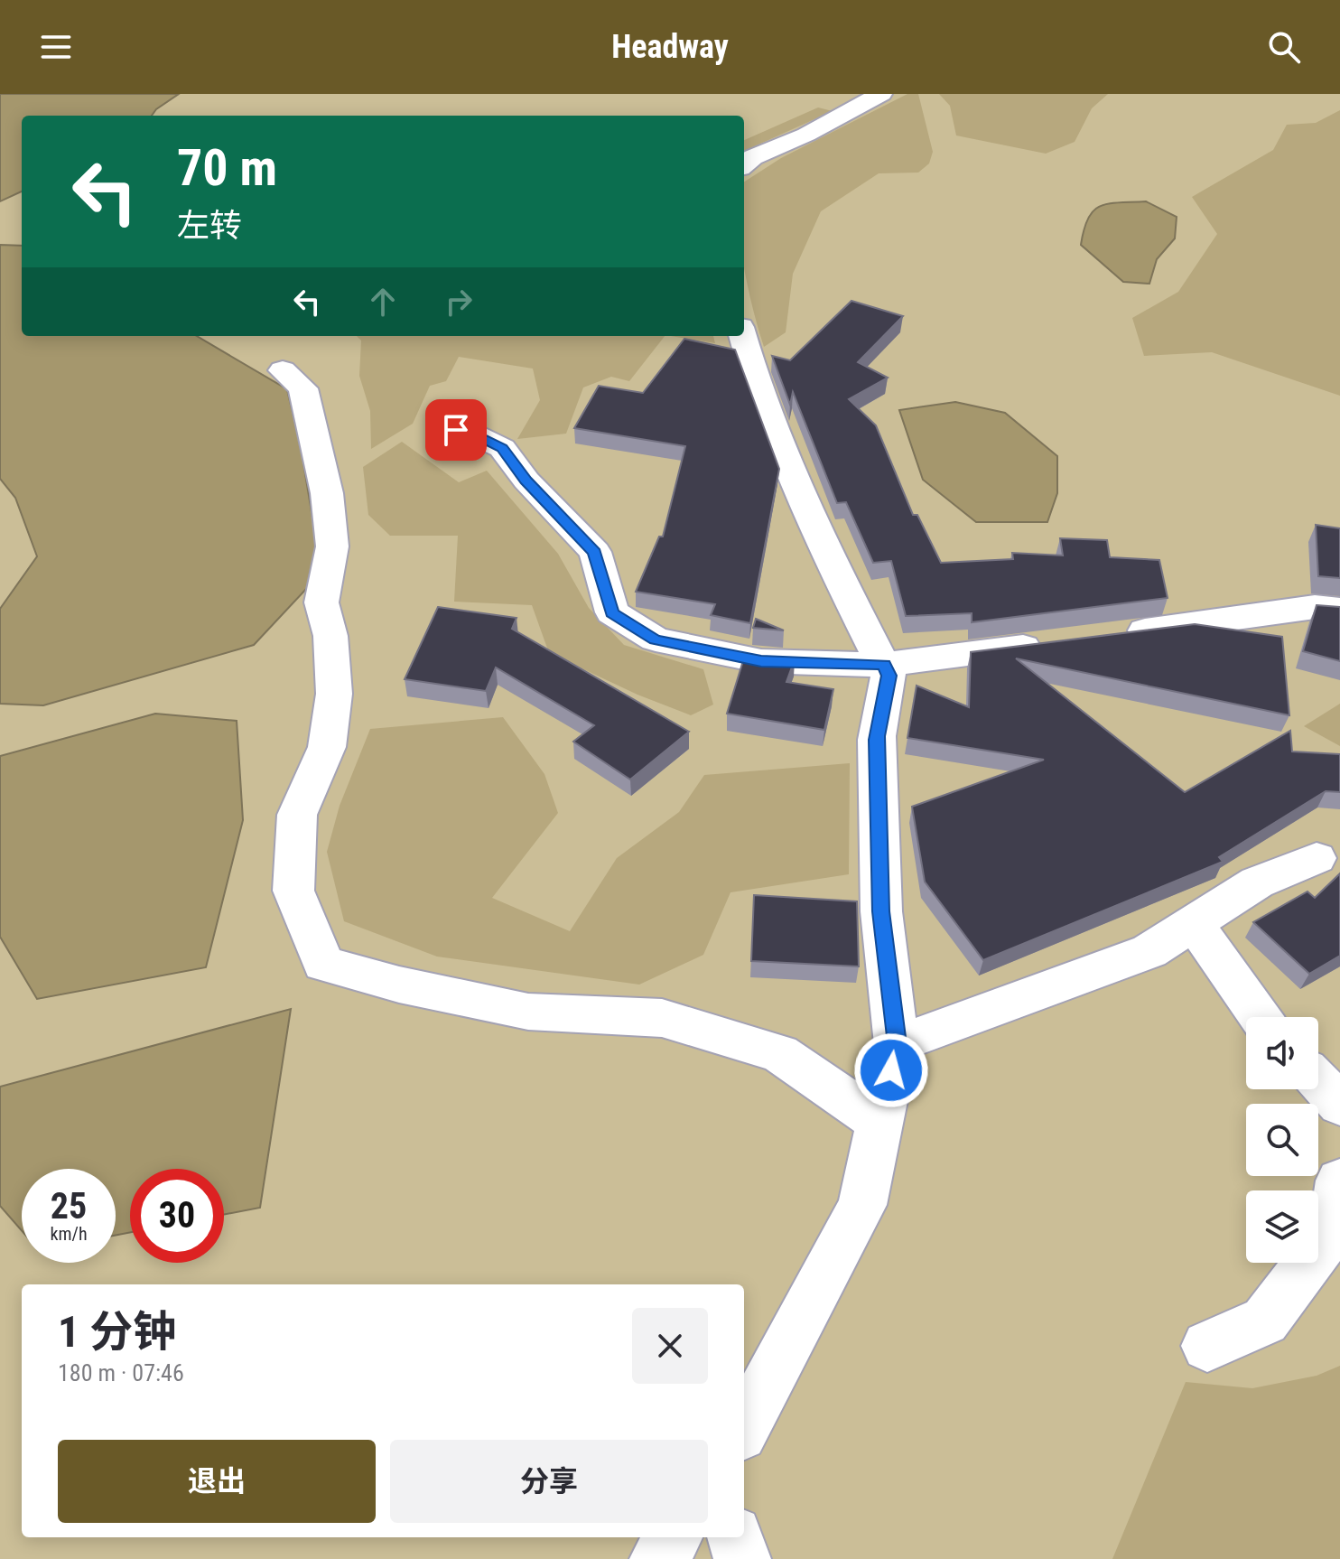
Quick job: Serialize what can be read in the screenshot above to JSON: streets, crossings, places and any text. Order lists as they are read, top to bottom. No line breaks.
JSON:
{"page":{"header":"Headway","turn":["70 m","左转"],"speed":"25 km/h","limit":"30","heading":["1 分钟","180 m · 07:46"],"buttons":["退出","分享"]}}
